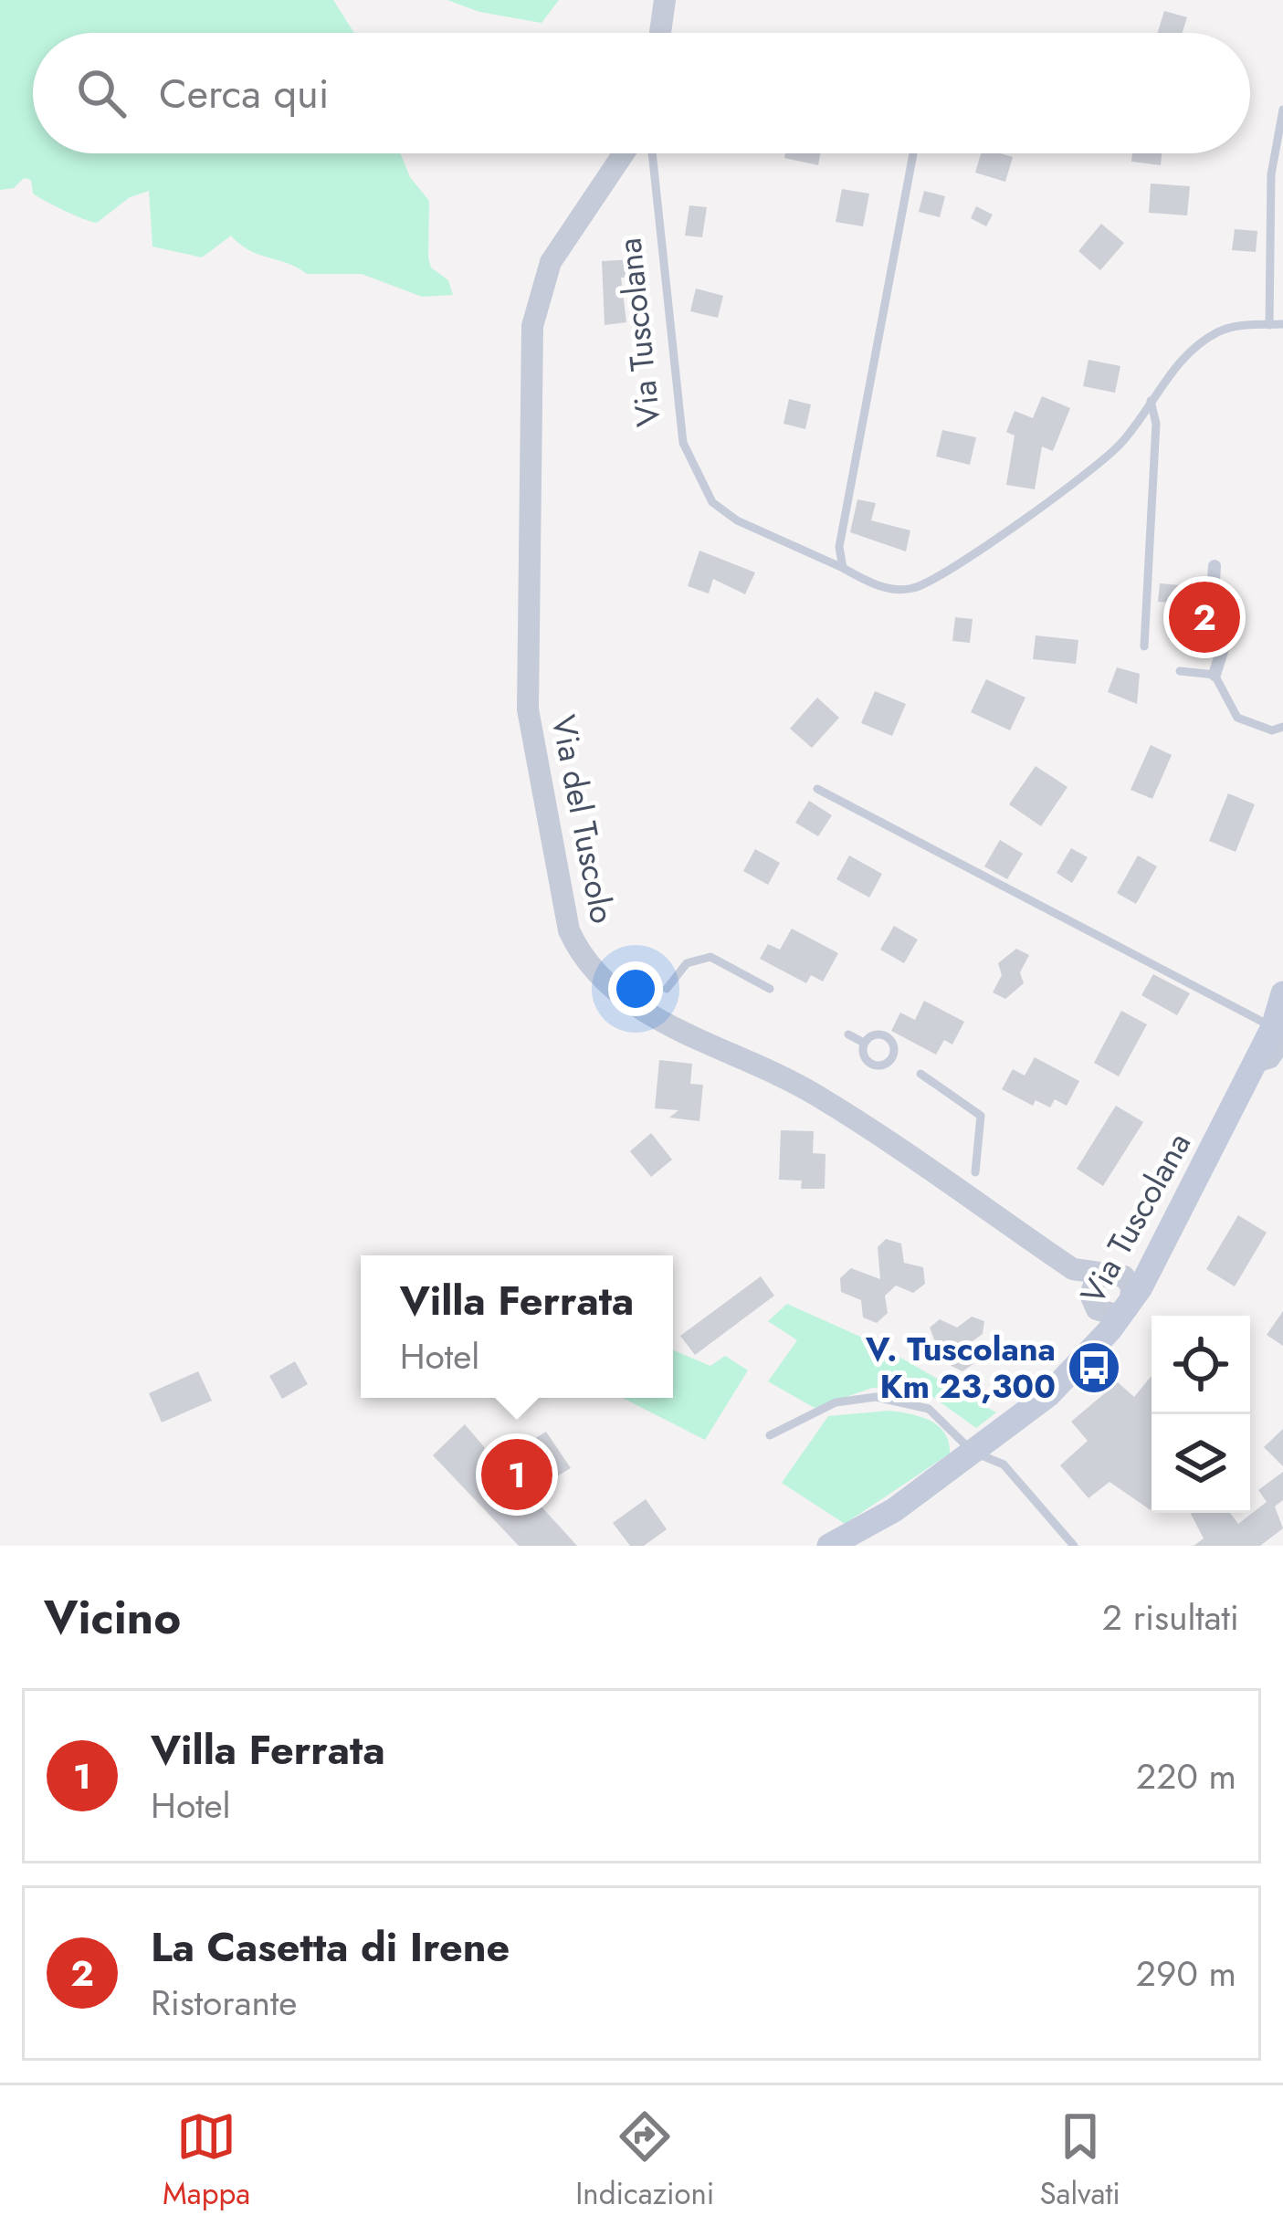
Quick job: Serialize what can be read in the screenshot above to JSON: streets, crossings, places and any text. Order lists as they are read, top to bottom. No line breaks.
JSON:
{"streets":{"main road":["Via Tuscolana"],"street":["Via del Tuscolo"]},"places":{"bus stop":["V. Tuscolana Km 23,300"]},"page":{"search":"Cerca qui","pins":["2","1"],"popup":["Villa Ferrata","Hotel"],"heading":["Vicino","2 risultati"],"list":[{"mark":"1","name":"Villa Ferrata","note":"Hotel","value":"220 m"},{"mark":"2","name":"La Casetta di Irene","note":"Ristorante","value":"290 m"}],"nav":["Mappa","Indicazioni","Salvati"]}}
